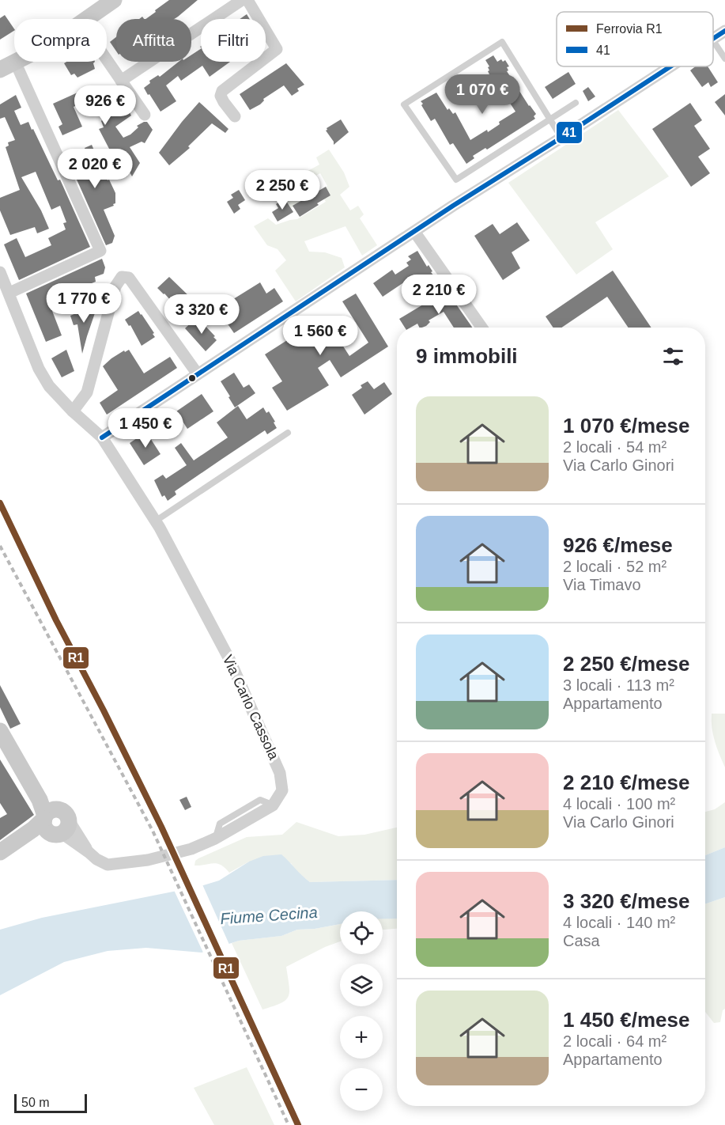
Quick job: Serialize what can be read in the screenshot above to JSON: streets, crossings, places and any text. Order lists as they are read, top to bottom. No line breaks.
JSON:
{"streets":{"street":["Via Carlo Cassola"]},"water":["Fiume Cecina"],"lines":["transit line 41","rail line R1"],"legend":["Ferrovia R1","41"],"scale_bar":"50 m","page":{"chip":["Compra","Affitta","Filtri"],"price":["1 070 €","926 €","2 020 €","2 250 €","2 210 €","1 770 €","3 320 €","1 560 €","1 450 €"],"heading":"9 immobili","list":[{"name":"1 070 €/mese","note":"2 locali · 54 m² · Via Carlo Ginori"},{"name":"926 €/mese","note":"2 locali · 52 m² · Via Timavo"},{"name":"2 250 €/mese","note":"3 locali · 113 m² · Appartamento"},{"name":"2 210 €/mese","note":"4 locali · 100 m² · Via Carlo Ginori"},{"name":"3 320 €/mese","note":"4 locali · 140 m² · Casa"},{"name":"1 450 €/mese","note":"2 locali · 64 m² · Appartamento"}],"map_buttons":["+","−"],"scale":"50 m"}}
